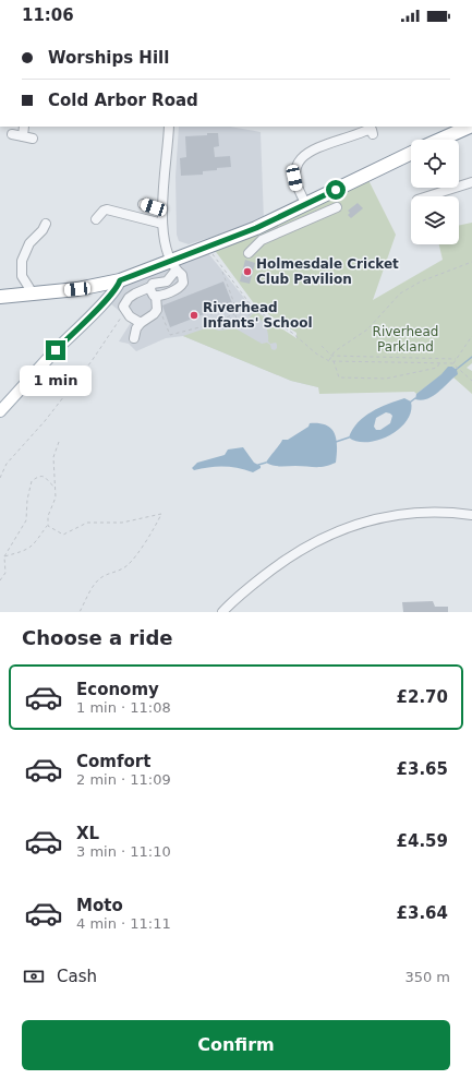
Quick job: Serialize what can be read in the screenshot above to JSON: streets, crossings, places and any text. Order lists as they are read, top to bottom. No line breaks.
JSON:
{"parks":["Riverhead Parkland"],"places":["Holmesdale Cricket Club Pavilion","Riverhead Infants' School"],"page":{"status":"11:06","banner":["Worships Hill","Cold Arbor Road"],"bubble":"1 min","heading":"Choose a ride","list":[{"name":"Economy","note":"1 min · 11:08","value":"£2.70"},{"name":"Comfort","note":"2 min · 11:09","value":"£3.65"},{"name":"XL","note":"3 min · 11:10","value":"£4.59"},{"name":"Moto","note":"4 min · 11:11","value":"£3.64"}],"pay":["Cash","350 m"],"buttons":"Confirm"}}
